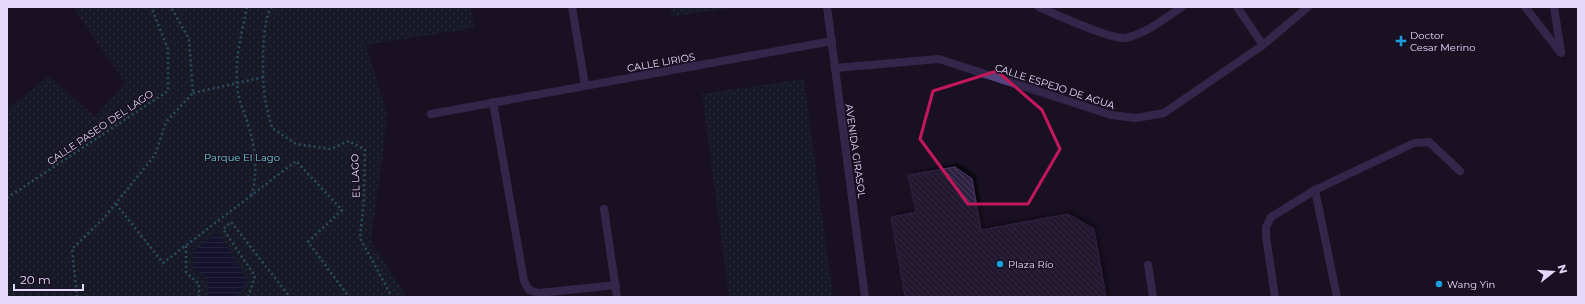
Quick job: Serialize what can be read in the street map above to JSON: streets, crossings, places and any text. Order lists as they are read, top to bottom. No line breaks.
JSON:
{"streets":{"street":["CALLE LIRIOS","CALLE ESPEJO DE AGUA","AVENIDA GIRASOL"],"path":["CALLE PASEO DEL LAGO","EL LAGO"]},"crossings":[["CALLE LIRIOS","AVENIDA GIRASOL"],["CALLE ESPEJO DE AGUA","AVENIDA GIRASOL"]],"parks":["Parque El Lago"],"places":{"health":["Doctor Cesar Merino"],"other":["Plaza Río","Wang Yin"]},"scale_bar":"20 m","north":"right"}
